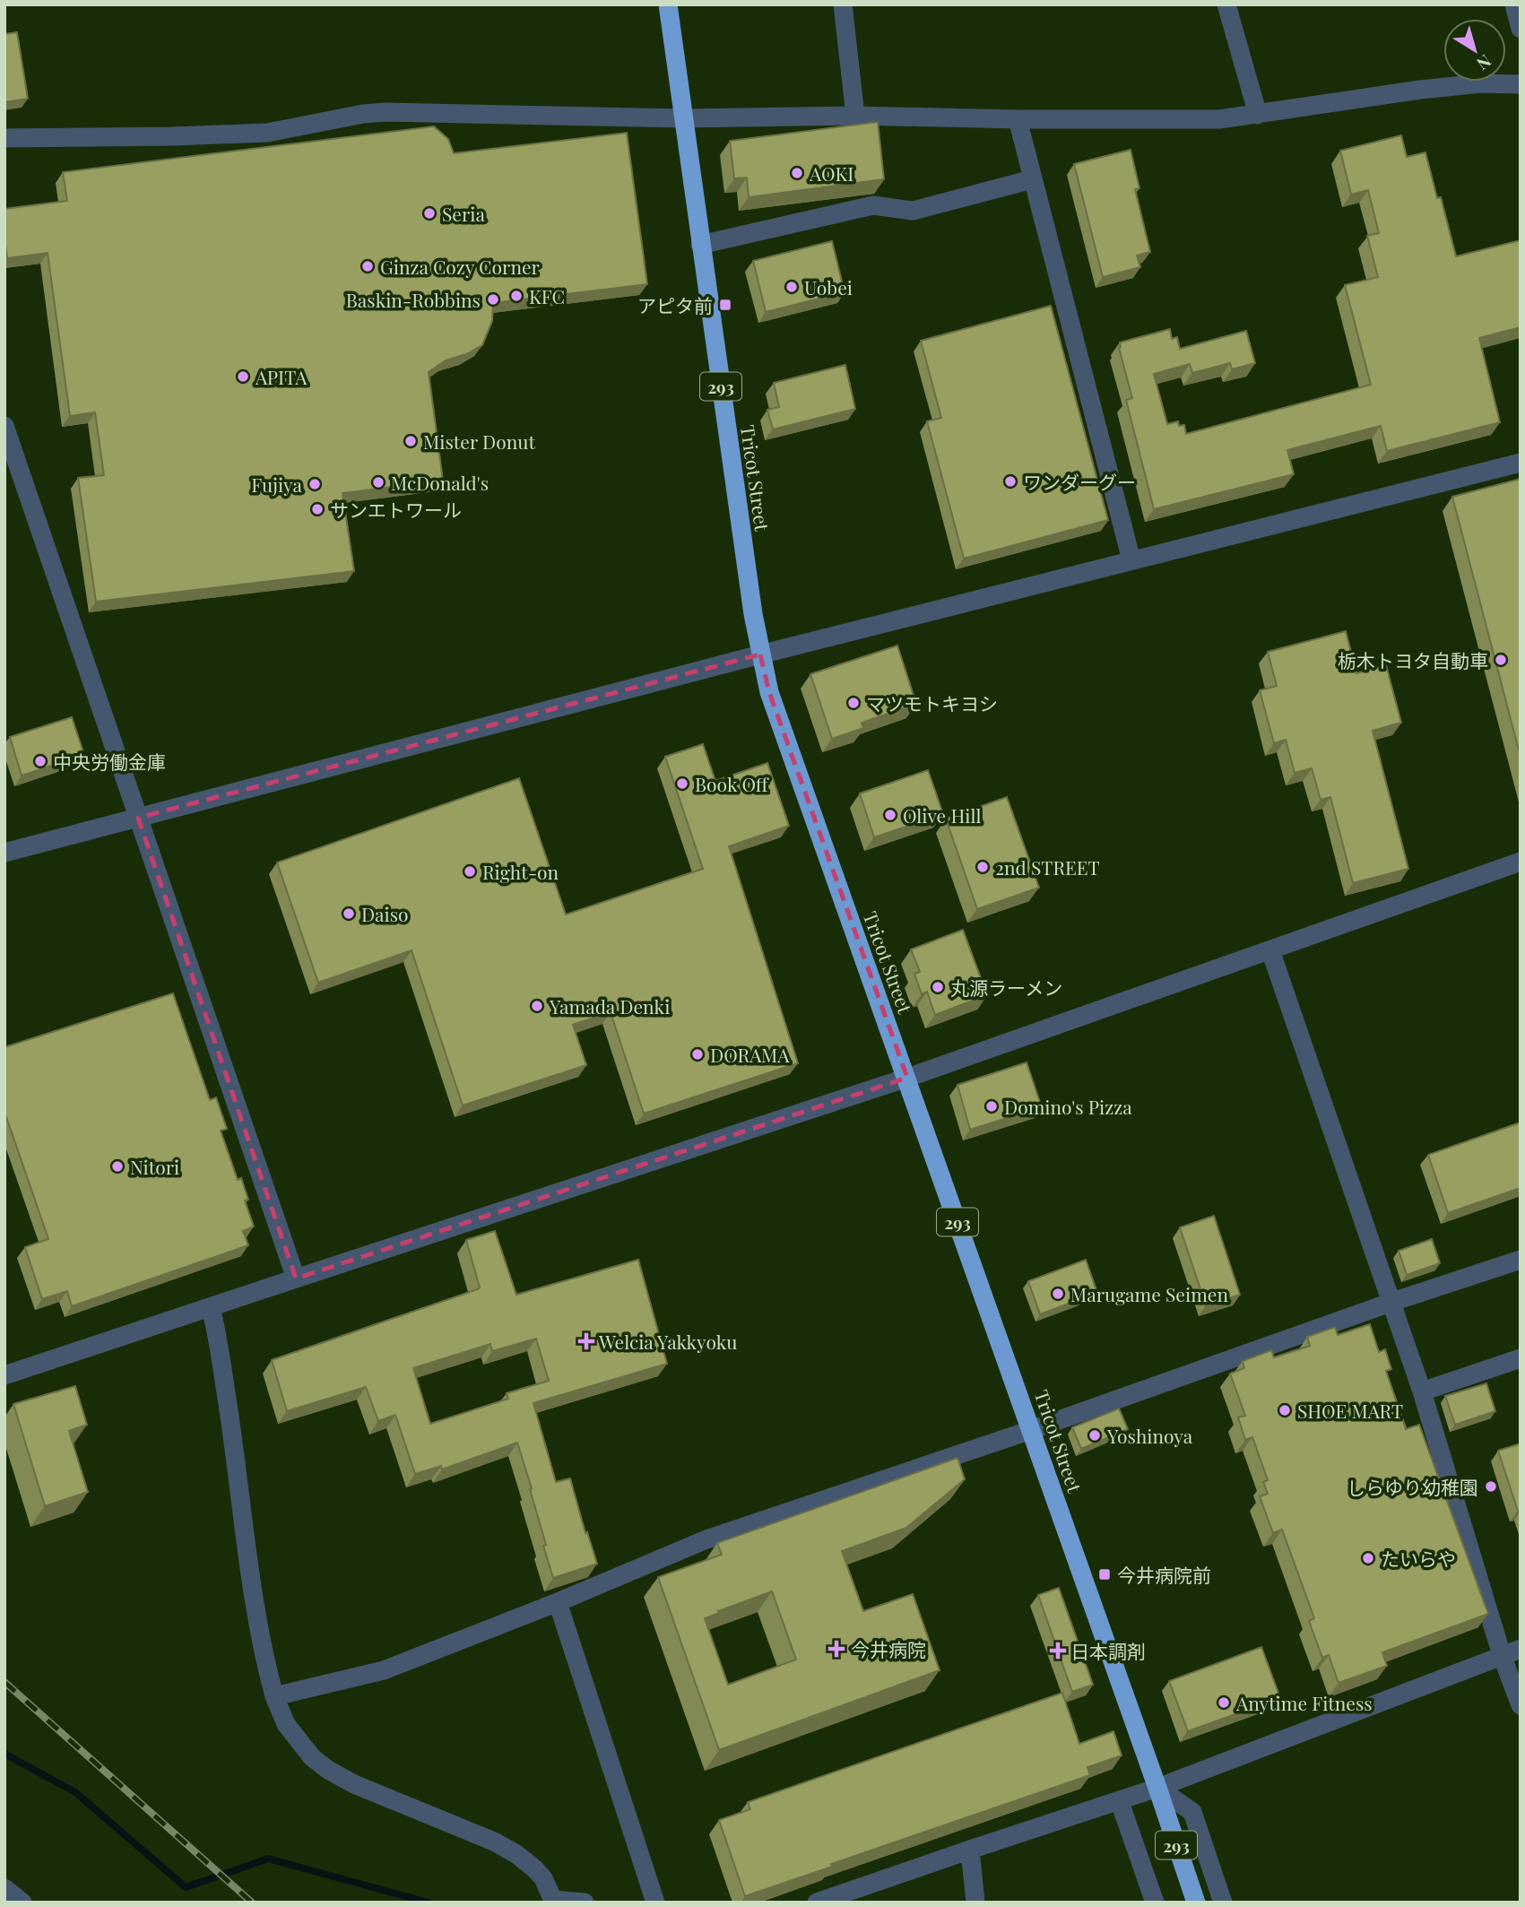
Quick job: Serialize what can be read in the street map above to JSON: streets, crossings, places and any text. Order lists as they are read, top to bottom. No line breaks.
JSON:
{"streets":{"highway":["293","Tricot Street"]},"places":{"other":["AOKI","Seria","Ginza Cozy Corner","Uobei","KFC","Baskin-Robbins","APITA","Mister Donut","ワンダーグー","McDonald's","Fujiya","サンエトワール","栃木トヨタ自動車","マツモトキヨシ","中央労働金庫","Book Off","Olive Hill","2nd STREET","Right-on","Daiso","丸源ラーメン","Yamada Denki","DORAMA","Domino's Pizza","Nitori","Marugame Seimen","SHOE MART","Yoshinoya","しらゆり幼稚園","たいらや","Anytime Fitness"],"transit":["アピタ前","今井病院前"],"health":["Welcia Yakkyoku","今井病院","日本調剤"]},"north":"bottom right"}
